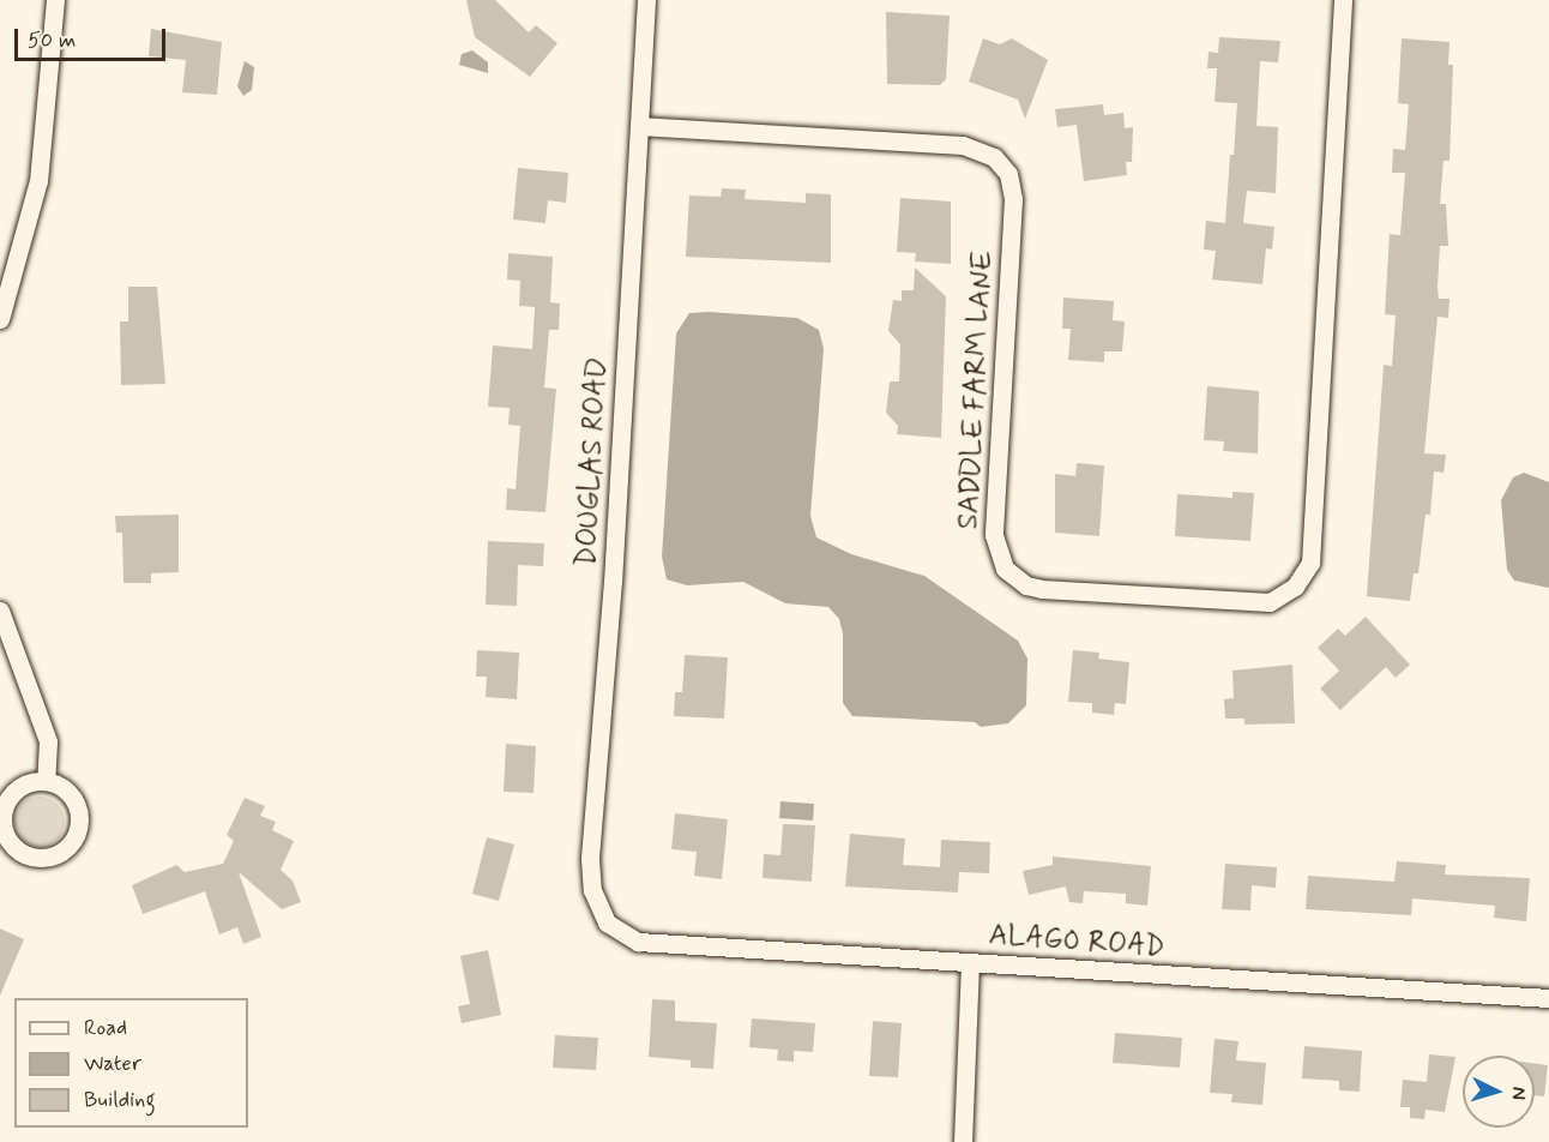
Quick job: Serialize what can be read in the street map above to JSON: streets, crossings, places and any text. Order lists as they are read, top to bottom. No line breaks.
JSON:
{"streets":{"street":["SADDLE FARM LANE","DOUGLAS ROAD","ALAGO ROAD"]},"crossings":[["SADDLE FARM LANE","DOUGLAS ROAD"],["DOUGLAS ROAD","ALAGO ROAD"]],"legend":["Road","Water","Building"],"scale_bar":"50 m","north":"right"}
